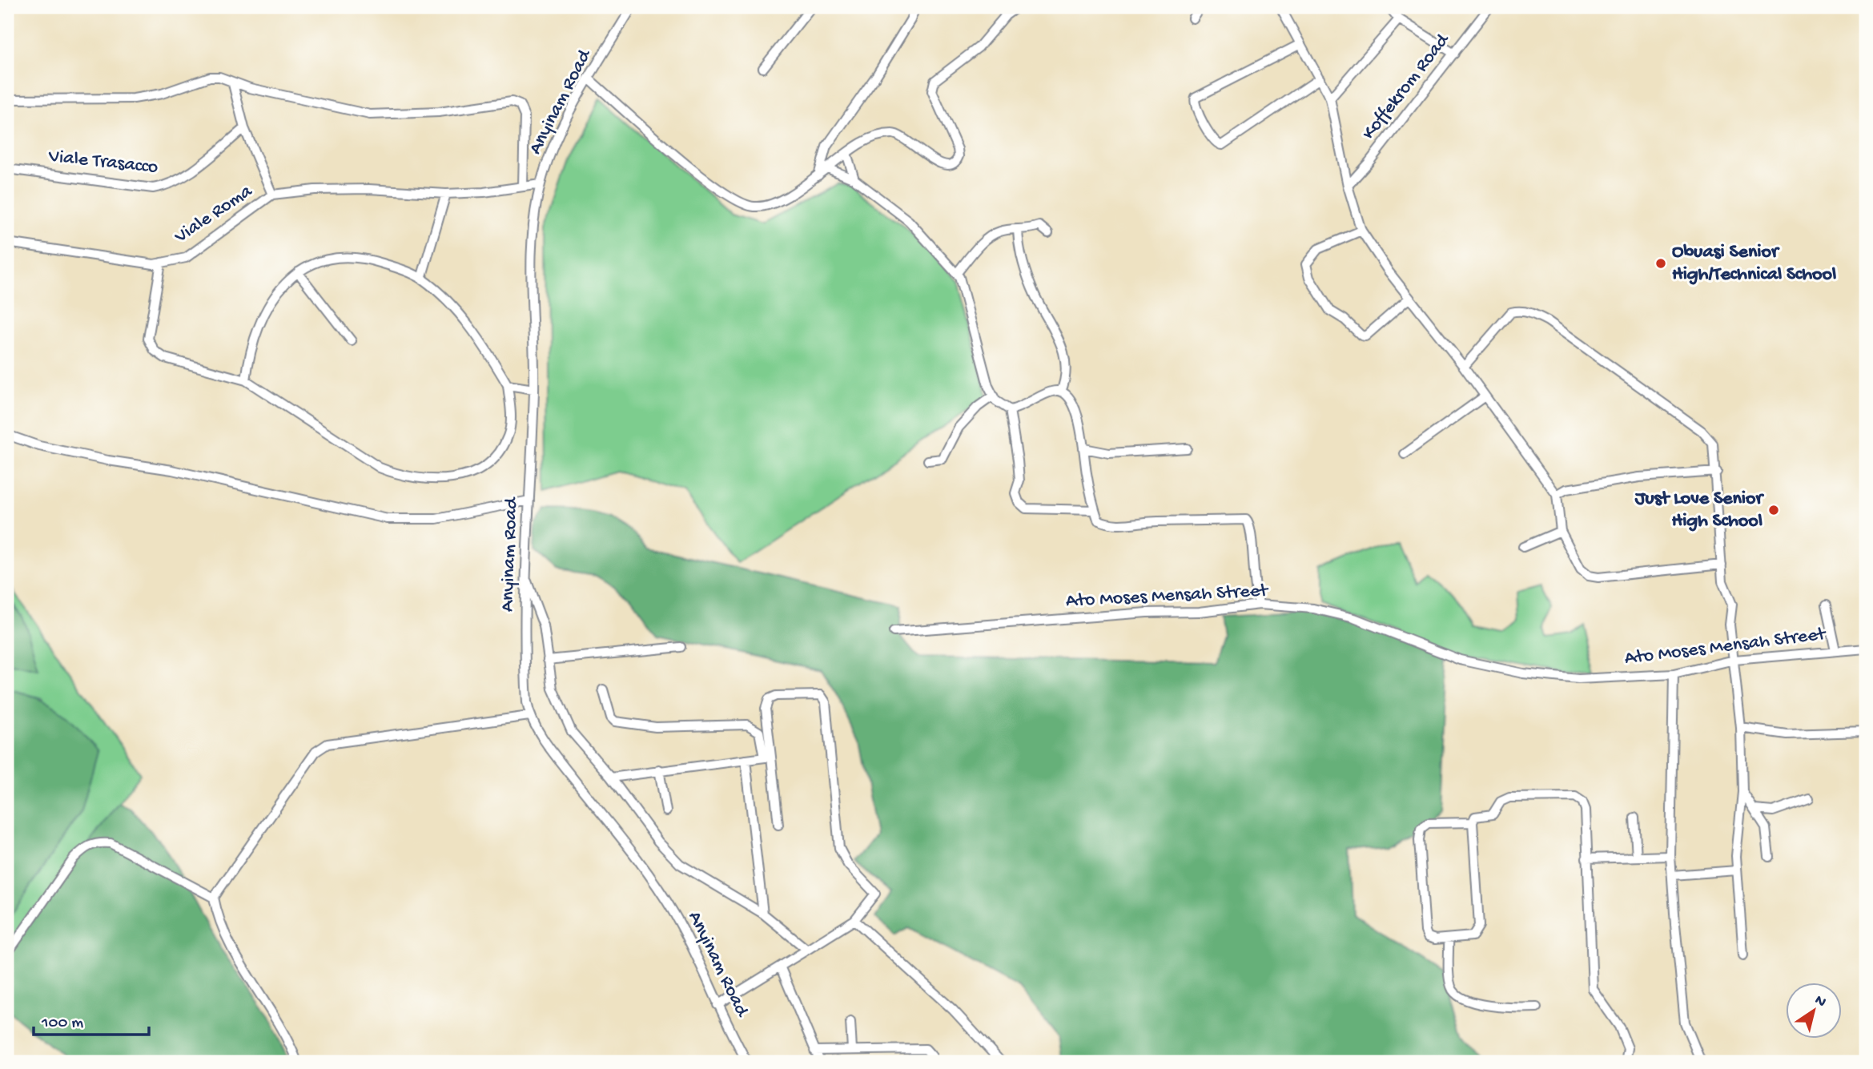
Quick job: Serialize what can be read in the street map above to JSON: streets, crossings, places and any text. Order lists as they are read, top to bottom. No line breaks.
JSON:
{"streets":{"street":["Koffekrom Road","Anyinam Road","Viale Trasacco","Viale Roma","Ato Moses Mensah Street"]},"crossings":[["Anyinam Road","Viale Roma"]],"places":["Obuasi Senior High/Technical School","Just Love Senior High School"],"scale_bar":"100 m","north":"top right"}
